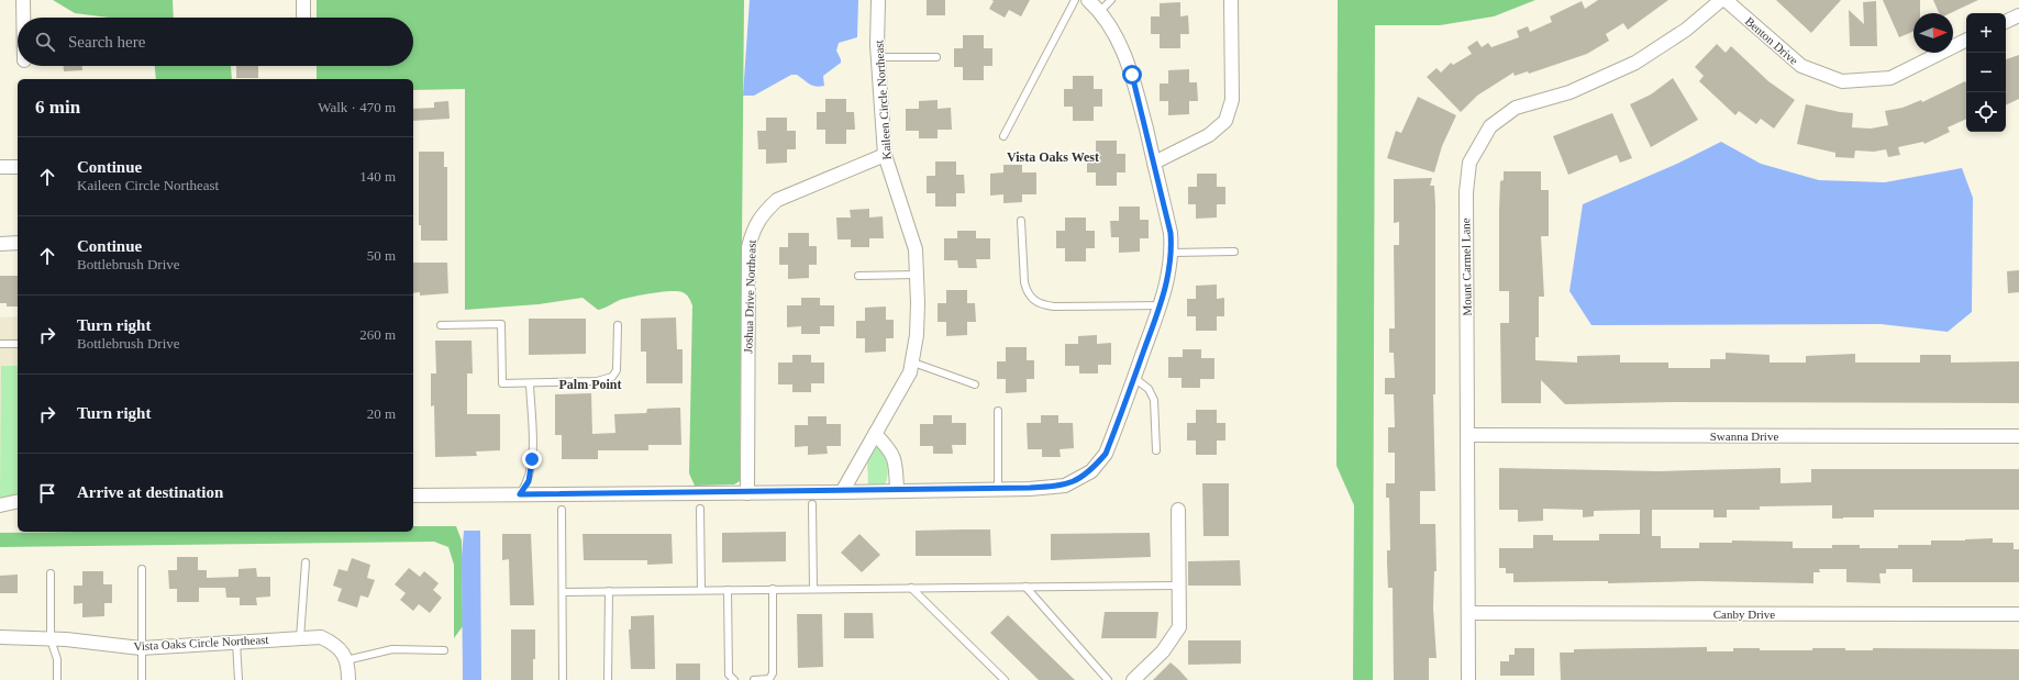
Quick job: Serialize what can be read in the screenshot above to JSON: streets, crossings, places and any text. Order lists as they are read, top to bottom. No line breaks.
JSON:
{"streets":{"street":["Benton Drive","Kaileen Circle Northeast","Mount Carmel Lane","Joshua Drive Northeast","Swanna Drive","Canby Drive","Vista Oaks Circle Northeast"]},"crossings":[["Kaileen Circle Northeast","Joshua Drive Northeast"],["Mount Carmel Lane","Swanna Drive"],["Mount Carmel Lane","Canby Drive"]],"districts":["Vista Oaks West","Palm Point"],"north":"right","page":{"map_buttons":["+","−"],"search":"Search here","heading":["6 min","Walk · 470 m"],"list":[["Continue","Kaileen Circle Northeast","140 m"],["Continue","Bottlebrush Drive","50 m"],["Turn right","Bottlebrush Drive","260 m"],["Turn right","20 m"],"Arrive at destination"]}}
